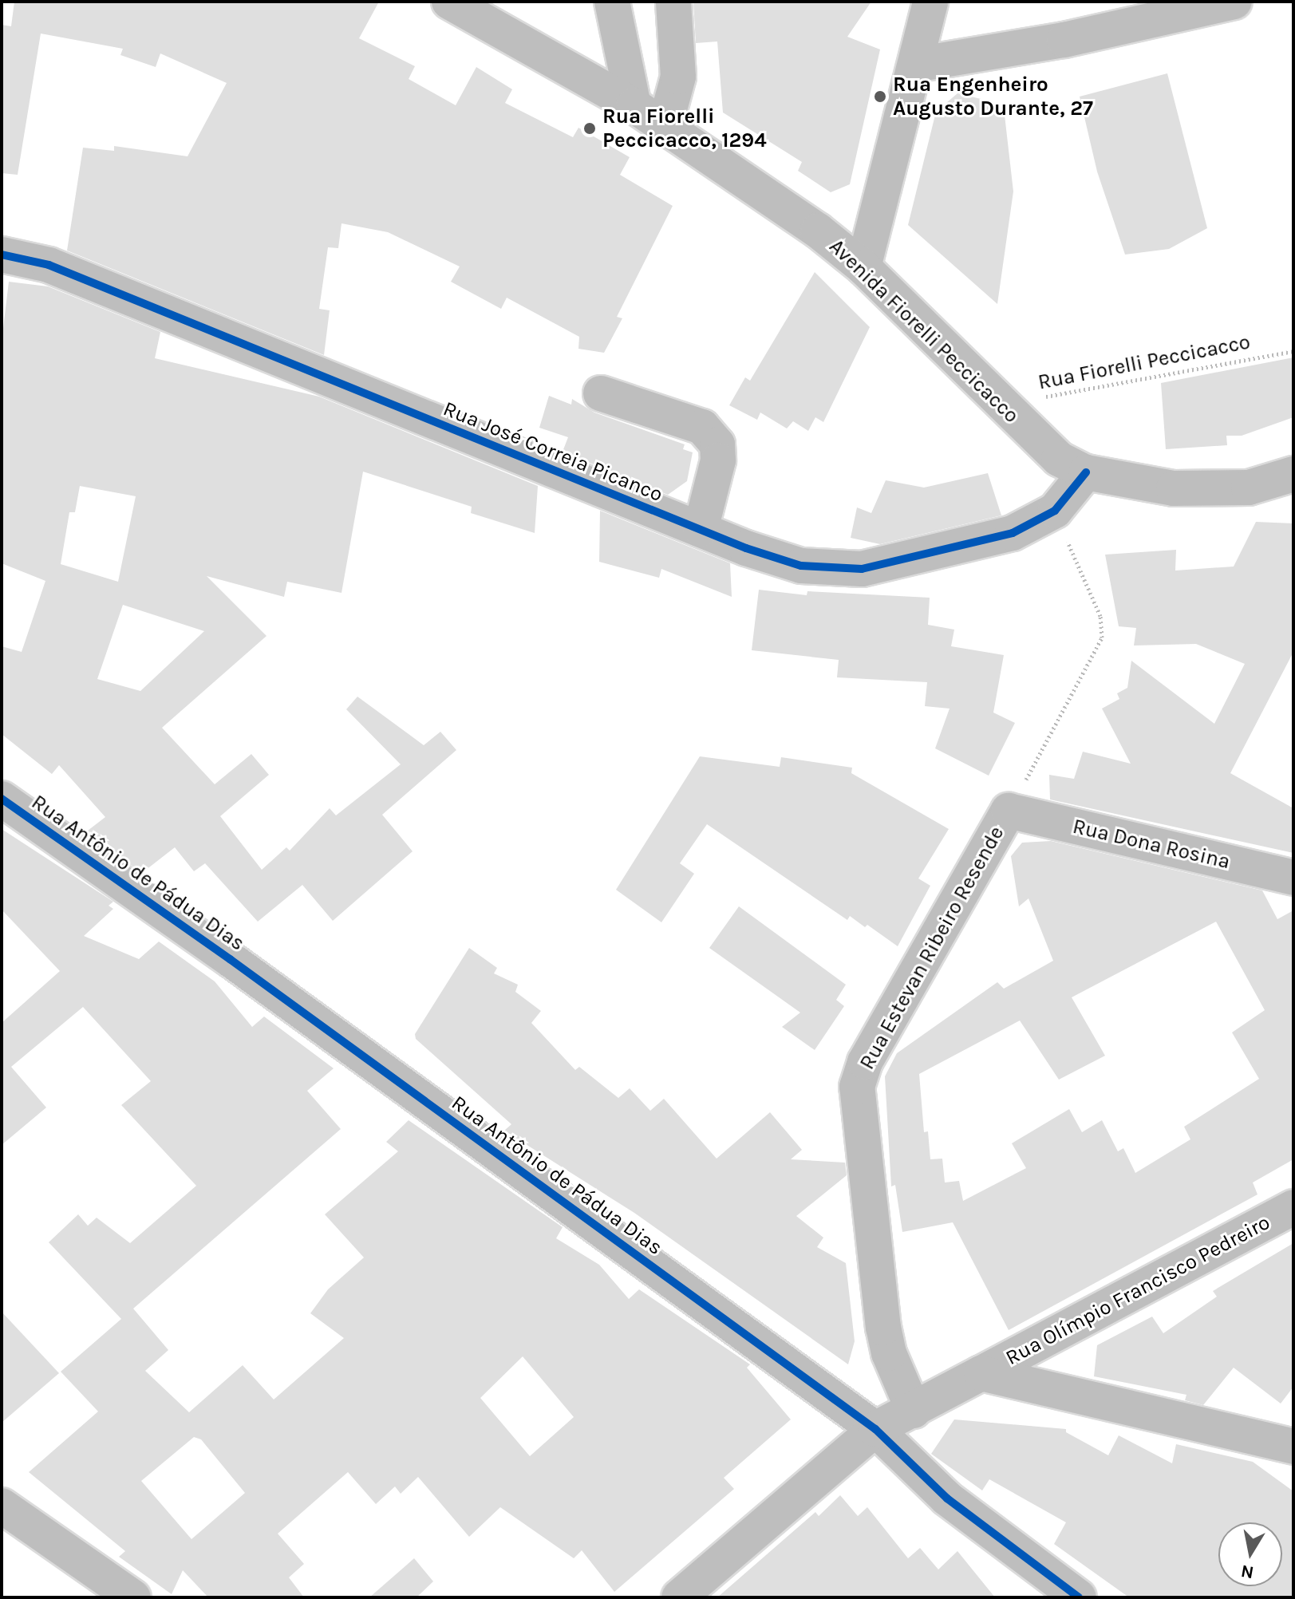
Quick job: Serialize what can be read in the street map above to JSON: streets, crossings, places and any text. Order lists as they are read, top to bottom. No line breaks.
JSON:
{"streets":{"street":["Avenida Fiorelli Peccicacco","Rua José Correia Picanco","Rua Dona Rosina","Rua Antônio de Pádua Dias","Rua Estevan Ribeiro Resende","Rua Olímpio Francisco Pedreiro"],"path":["Rua Fiorelli Peccicacco"]},"crossings":[["Avenida Fiorelli Peccicacco","Rua Fiorelli Peccicacco"],["Avenida Fiorelli Peccicacco","Rua José Correia Picanco"],["Rua José Correia Picanco","Rua Estevan Ribeiro Resende"],["Rua Dona Rosina","Rua Estevan Ribeiro Resende"],["Rua Antônio de Pádua Dias","Rua Olímpio Francisco Pedreiro"],["Rua Estevan Ribeiro Resende","Rua Olímpio Francisco Pedreiro"]],"places":["Rua Engenheiro Augusto Durante, 27","Rua Fiorelli Peccicacco, 1294"],"north":"bottom"}
